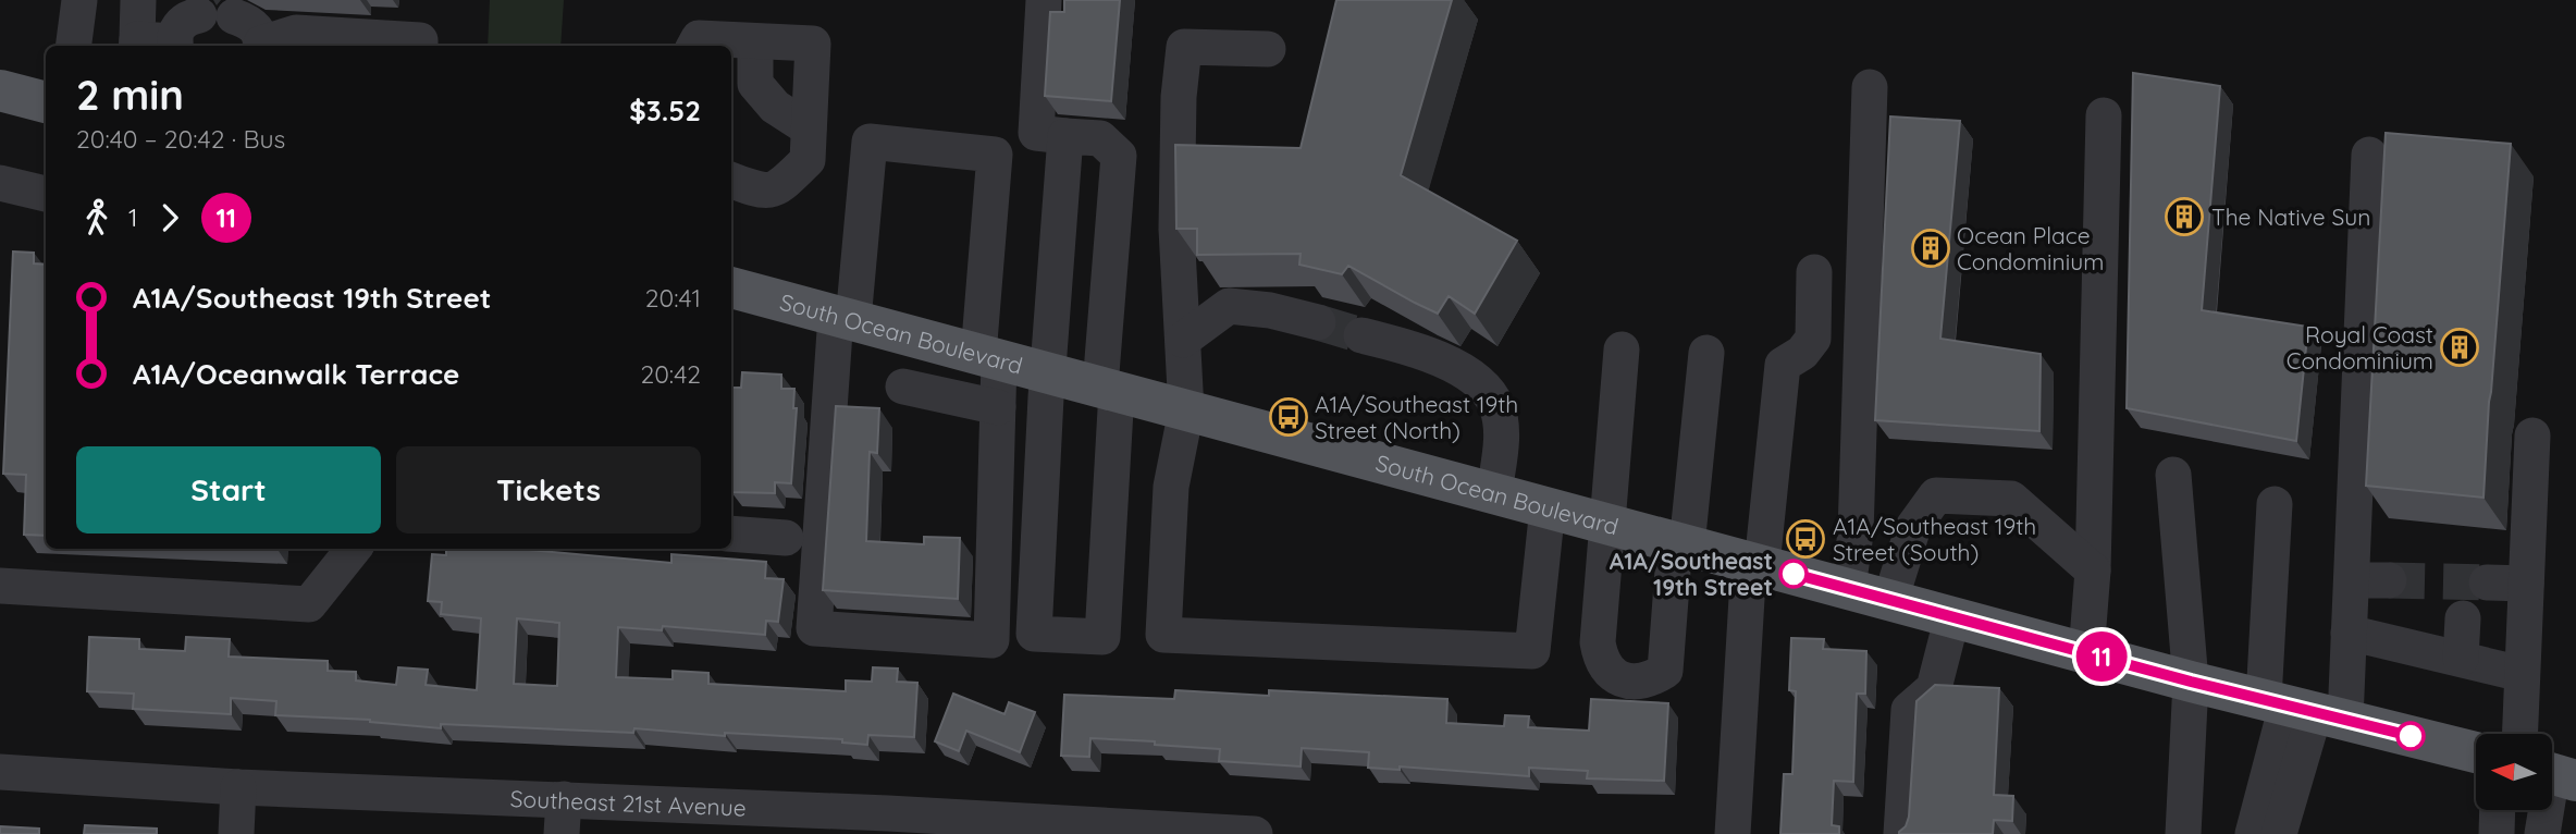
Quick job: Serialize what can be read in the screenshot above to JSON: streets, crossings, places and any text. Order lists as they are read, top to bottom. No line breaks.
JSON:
{"streets":{"main road":["South Ocean Boulevard"],"street":["Southeast 21st Avenue"]},"places":{"building":["The Native Sun","Ocean Place Condominium","Royal Coast Condominium"],"bus stop":["A1A/Southeast 19th Street (North)","A1A/Southeast 19th Street (South)"],"other":["A1A/Southeast 19th Street"]},"lines":["bus line 11"],"north":"left","page":{"on_map":"11","heading":["2 min","20:40 – 20:42 · Bus","$3.52"],"legs":["1","11"],"list":[{"name":"A1A/Southeast 19th Street","value":"20:41"},{"name":"A1A/Oceanwalk Terrace","value":"20:42"}],"buttons":["Start","Tickets"]}}
